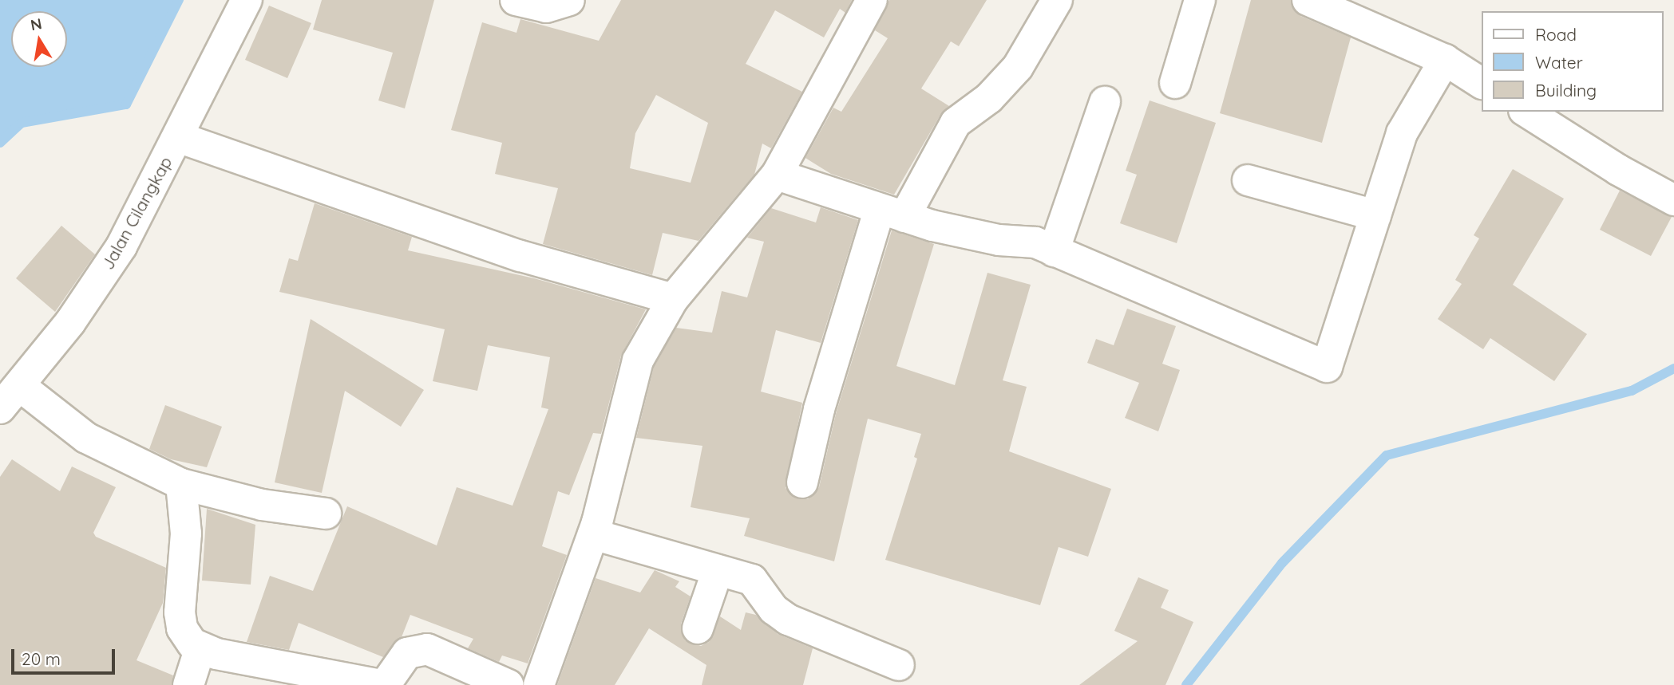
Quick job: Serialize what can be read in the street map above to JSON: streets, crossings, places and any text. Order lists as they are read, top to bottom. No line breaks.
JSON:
{"streets":{"street":["Jalan Cilangkap"]},"legend":["Road","Water","Building"],"scale_bar":"20 m","north":"top"}
